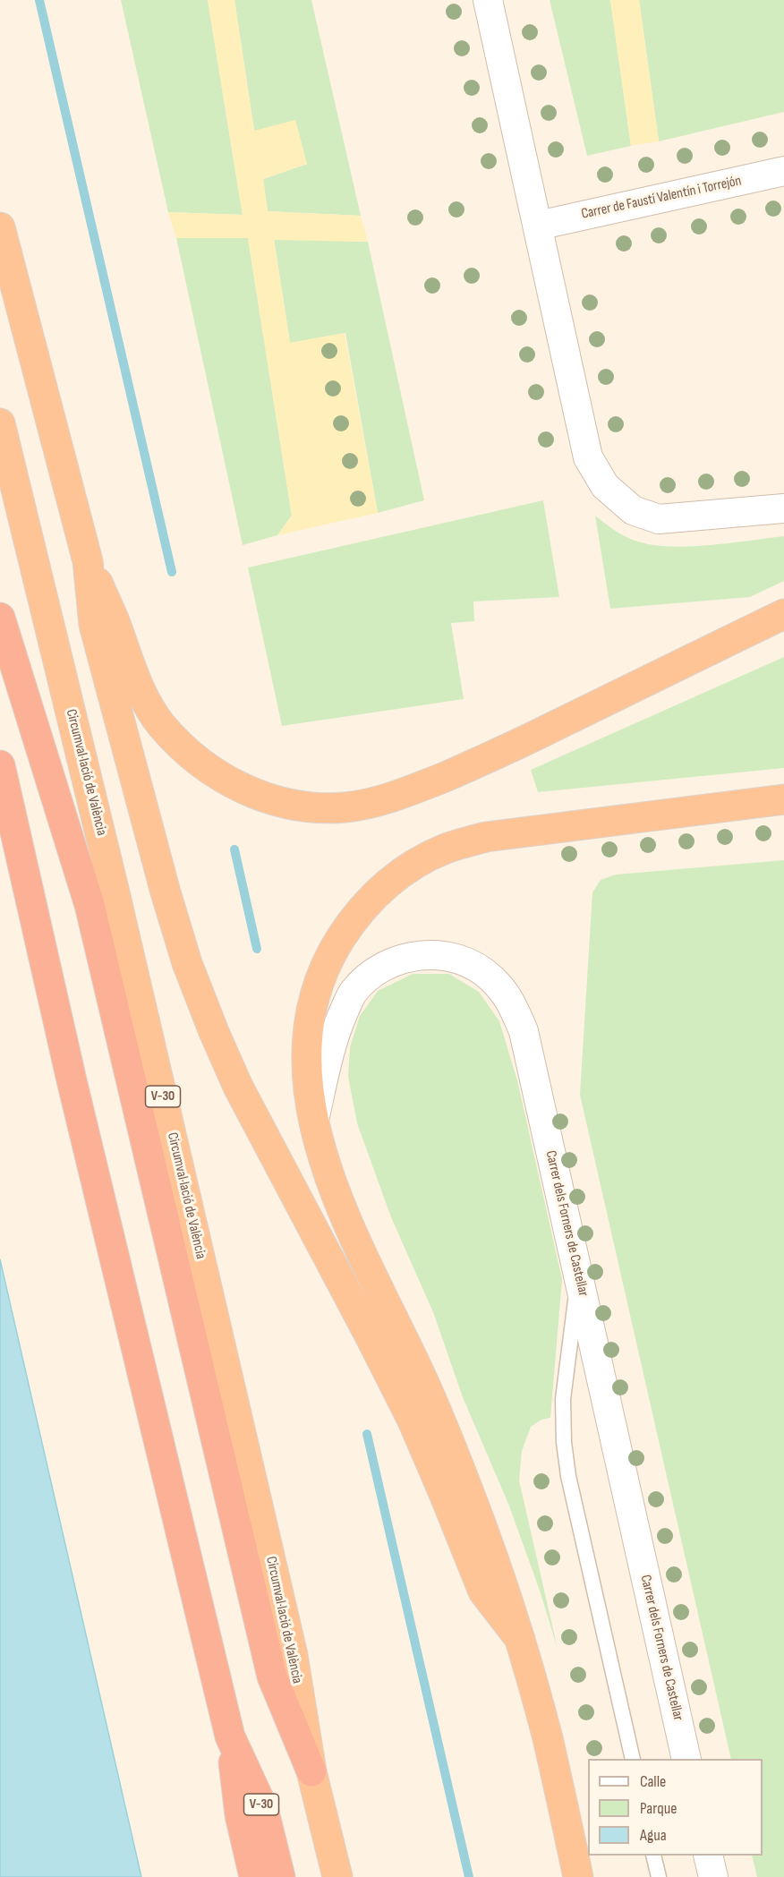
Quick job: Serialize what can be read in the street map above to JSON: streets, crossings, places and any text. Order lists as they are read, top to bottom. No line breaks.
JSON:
{"streets":{"highway":["Circumval·lació de València","V-30"],"street":["Carrer de Faustí Valentín i Torrejón","Carrer dels Forners de Castellar"]},"legend":["Calle","Parque","Agua"]}
